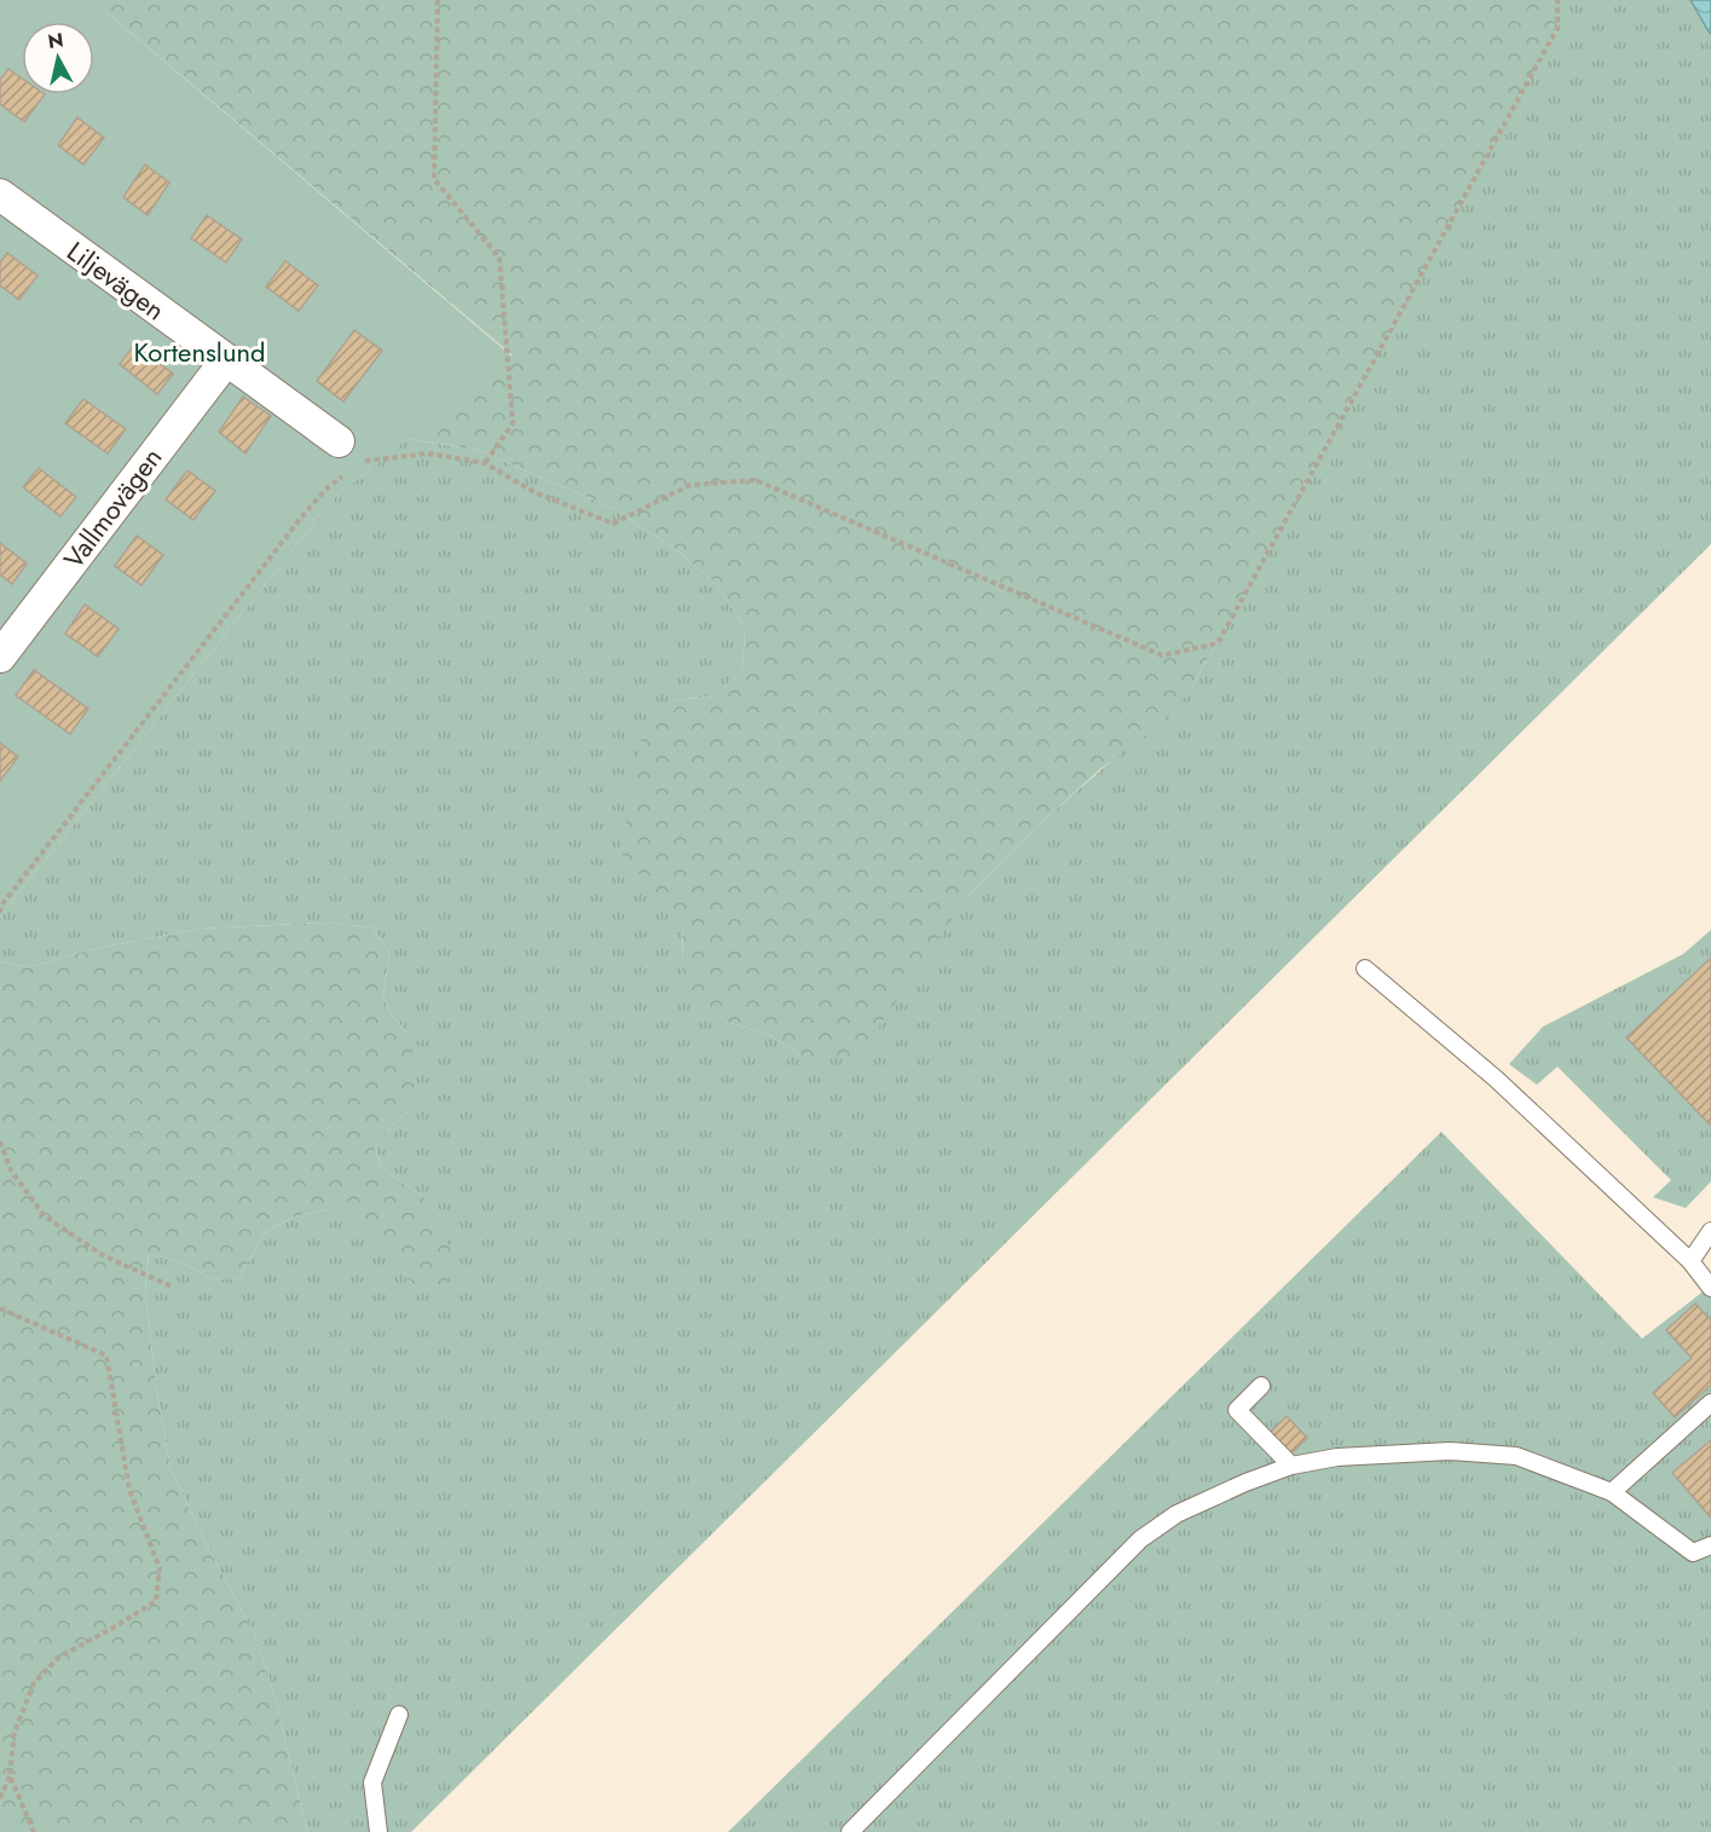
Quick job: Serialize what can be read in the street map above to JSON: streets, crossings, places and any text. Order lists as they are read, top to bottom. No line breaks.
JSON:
{"streets":{"street":["Liljevägen","Vallmovägen"]},"crossings":[["Liljevägen","Vallmovägen"]],"parks":["Kortenslund"],"north":"top"}
